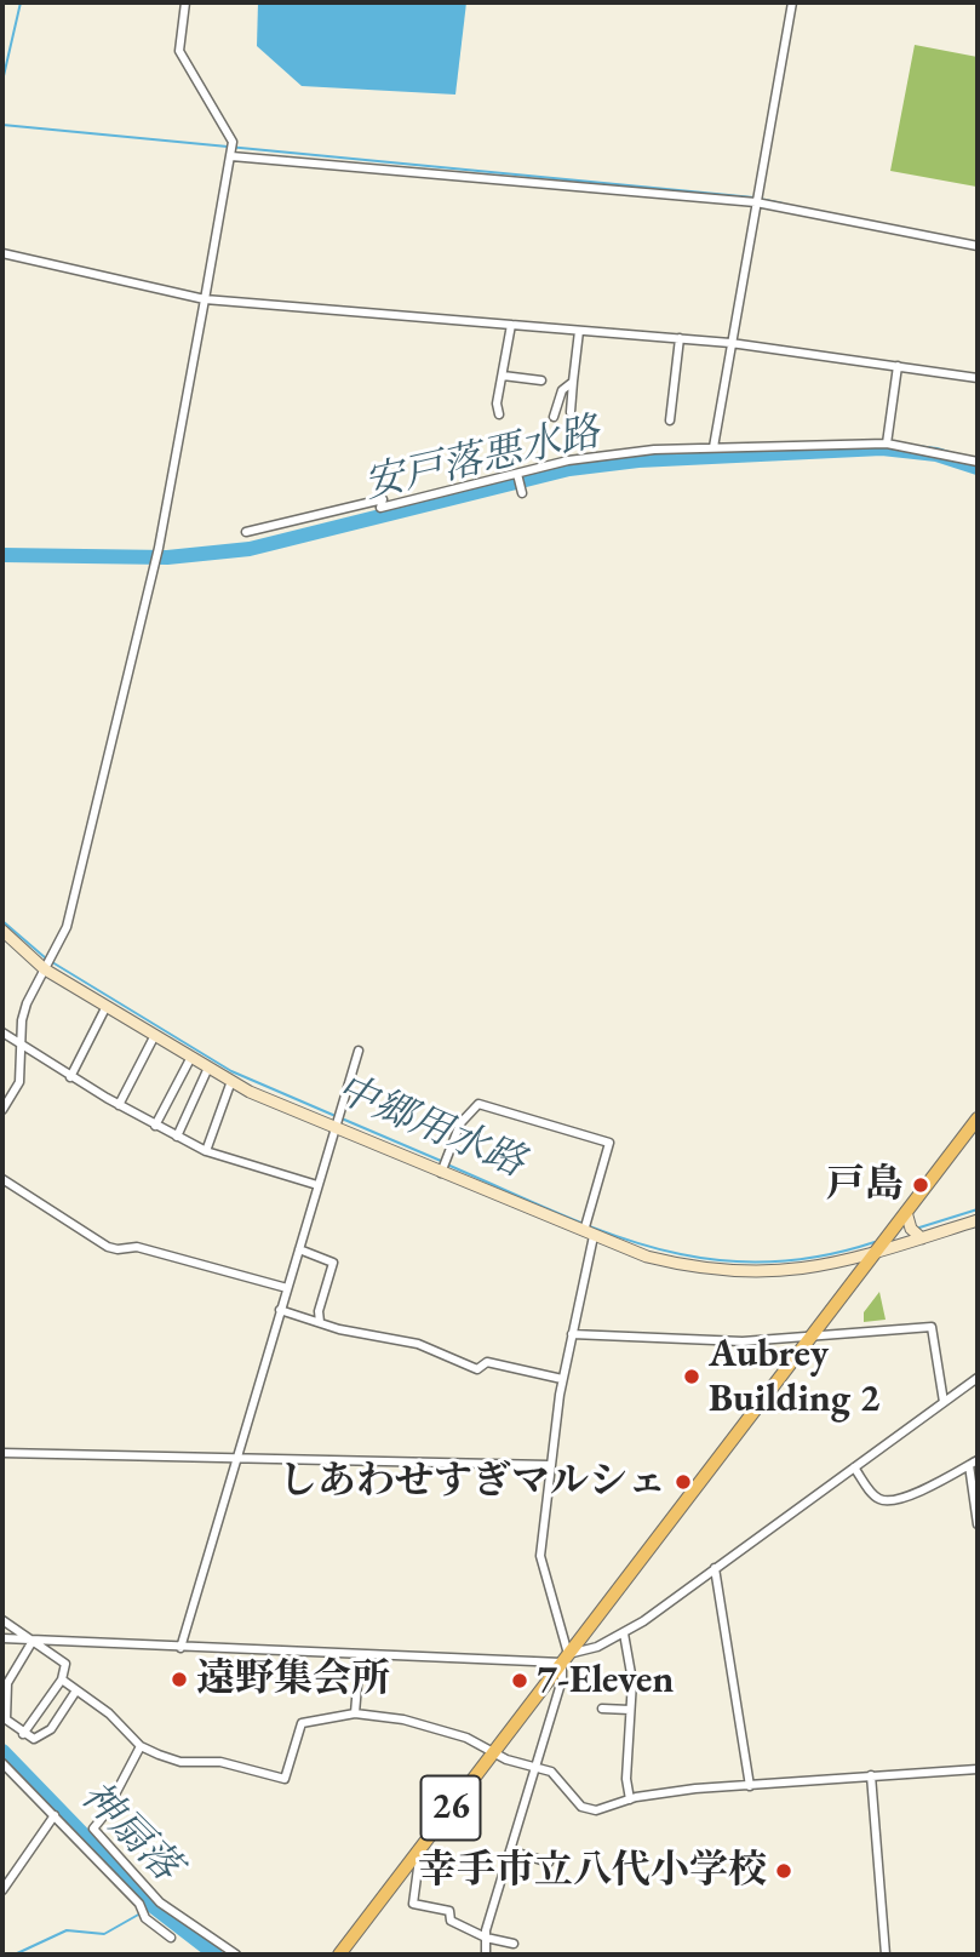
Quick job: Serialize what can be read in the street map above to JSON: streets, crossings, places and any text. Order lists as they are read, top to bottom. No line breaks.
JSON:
{"streets":{"main road":["26"]},"water":["安戸落悪水路","中郷用水路","神扇落"],"places":["戸島","Aubrey Building 2","しあわせすぎマルシェ","遠野集会所","7-Eleven","幸手市立八代小学校"]}
